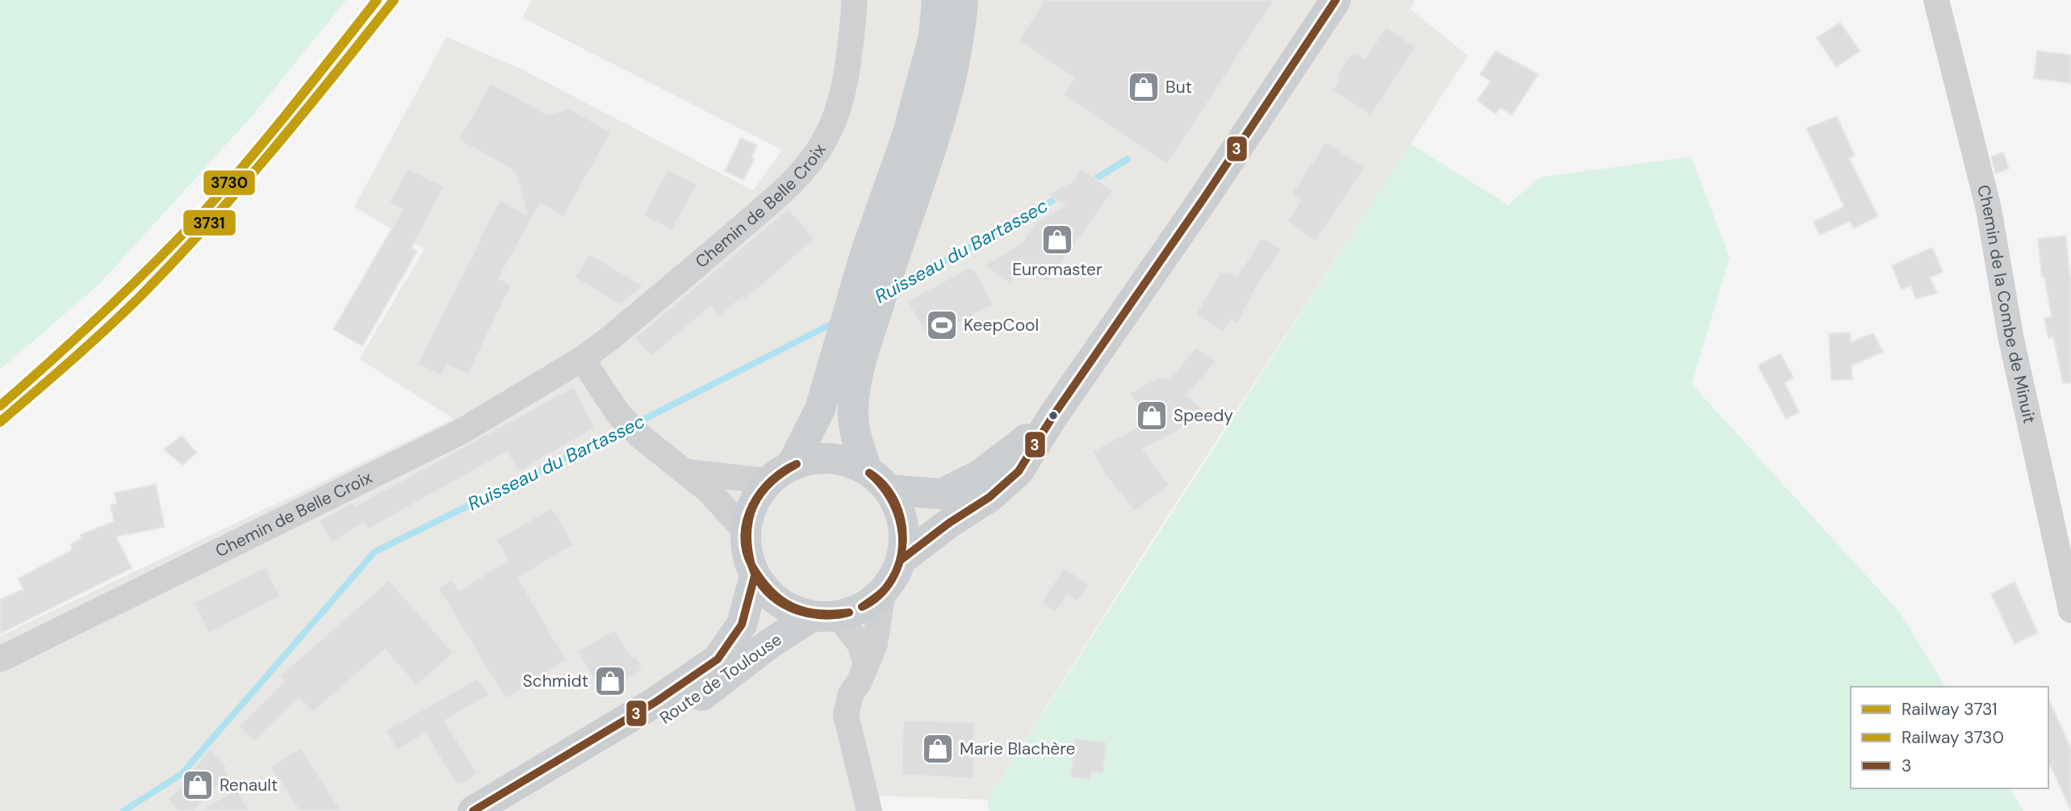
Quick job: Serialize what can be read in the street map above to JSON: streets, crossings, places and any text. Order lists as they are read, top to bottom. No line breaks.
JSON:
{"streets":{"main road":["Route de Toulouse"],"street":["Chemin de Belle Croix","Chemin de la Combe de Minuit"]},"water":["Ruisseau du Bartassec"],"places":{"shop":["But","Euromaster","Speedy","Schmidt","Marie Blachère","Renault"],"sports":["KeepCool"]},"lines":["rail line 3731","rail line 3730","transit line 3"],"legend":["Railway 3731","Railway 3730","3"]}
